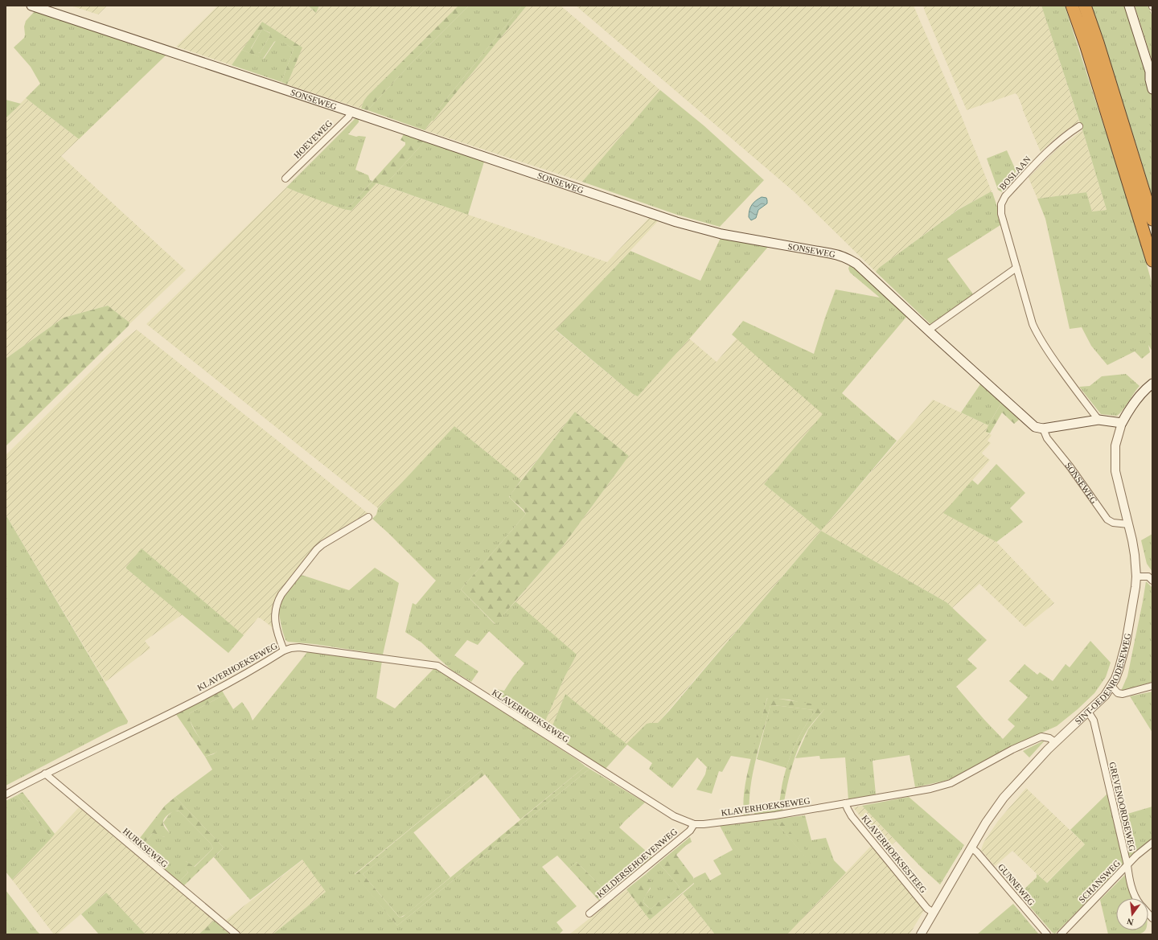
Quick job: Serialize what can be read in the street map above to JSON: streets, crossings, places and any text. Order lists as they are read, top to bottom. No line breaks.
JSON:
{"streets":{"main road":["SONSEWEG","SINT-OEDENRODESEWEG"],"street":["HOEVEWEG","BOSLAAN","KLAVERHOEKSEWEG","GREVENOORDSEWEG","HURKSEWEG","KLAVERHOEKSESTEEG","KELDERSEHOEVENWEG","SCHANSWEG","GUNNEWEG"]},"crossings":[["SONSEWEG","HOEVEWEG"],["SONSEWEG","SINT-OEDENRODESEWEG"],["KLAVERHOEKSEWEG","SINT-OEDENRODESEWEG"],["KLAVERHOEKSEWEG","HURKSEWEG"],["KLAVERHOEKSEWEG","KLAVERHOEKSESTEEG"],["KLAVERHOEKSEWEG","KELDERSEHOEVENWEG"],["SINT-OEDENRODESEWEG","GREVENOORDSEWEG"],["SINT-OEDENRODESEWEG","KLAVERHOEKSESTEEG"],["SINT-OEDENRODESEWEG","GUNNEWEG"],["GREVENOORDSEWEG","SCHANSWEG"]],"north":"bottom"}
